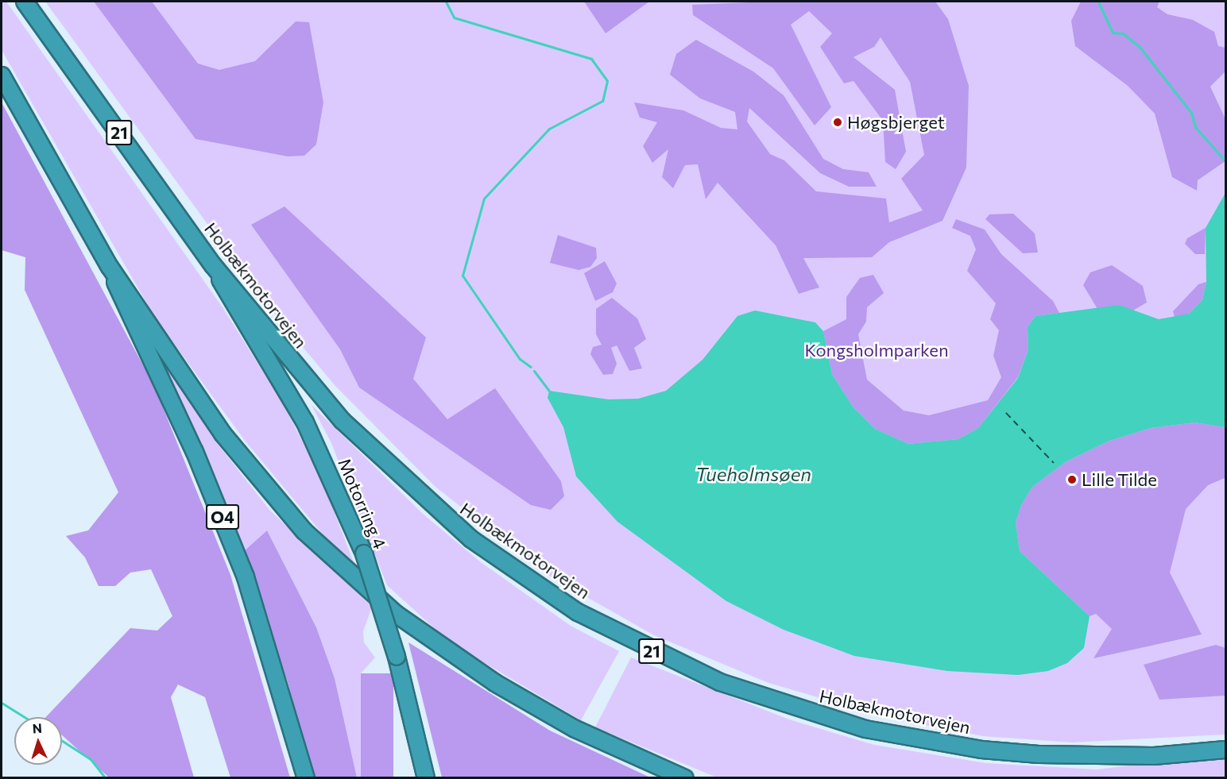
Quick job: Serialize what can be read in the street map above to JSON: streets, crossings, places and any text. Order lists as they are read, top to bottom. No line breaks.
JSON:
{"streets":{"highway":["21","Holbækmotorvejen","Motorring 4","O4"]},"crossings":[["Holbækmotorvejen","Motorring 4"]],"water":["Tueholmsøen"],"parks":["Kongsholmparken"],"places":["Høgsbjerget","Lille Tilde"],"north":"top"}
